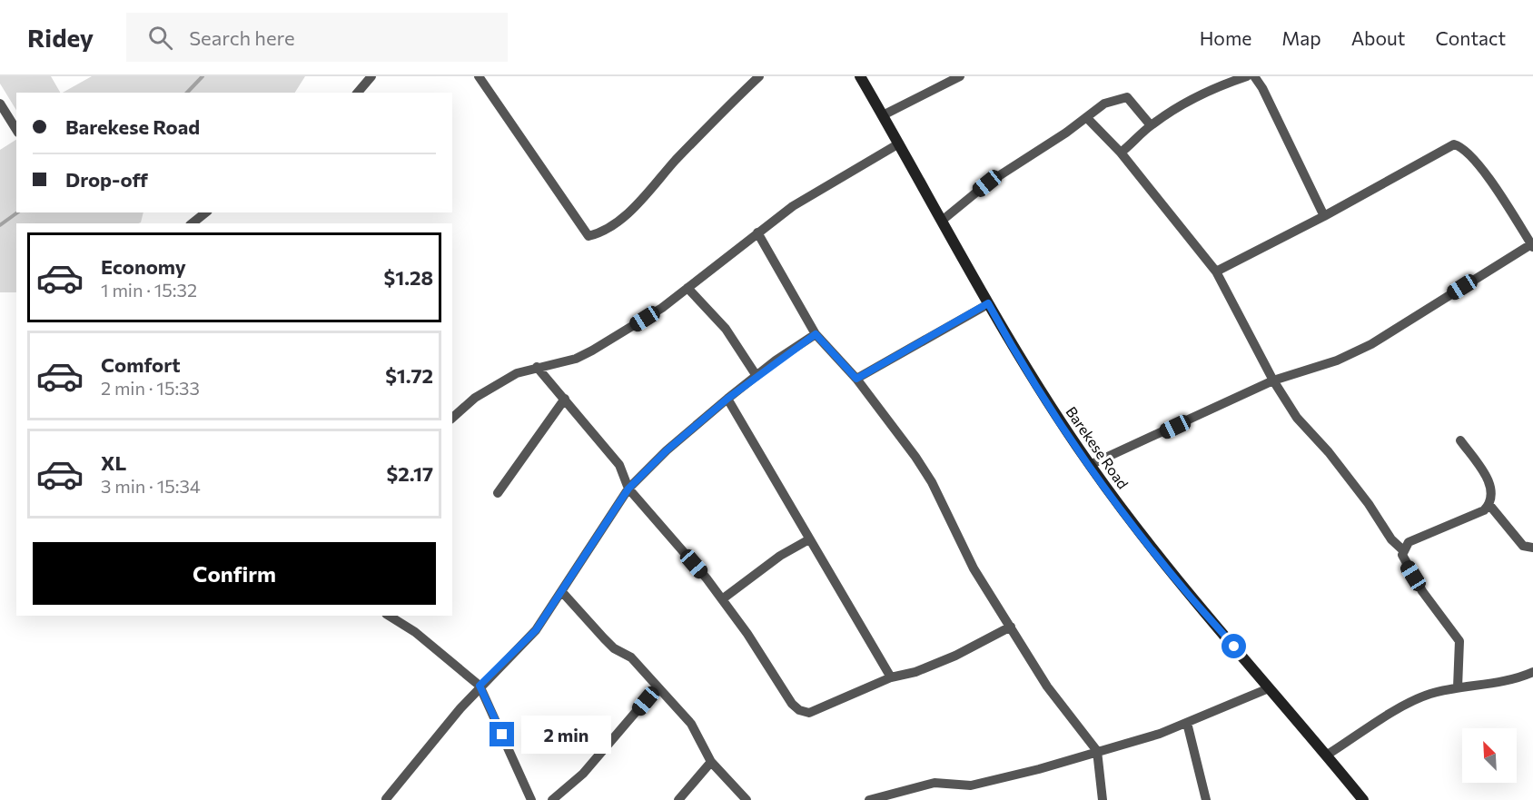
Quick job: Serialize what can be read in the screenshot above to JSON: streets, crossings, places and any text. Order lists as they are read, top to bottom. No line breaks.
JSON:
{"streets":{"main road":["Barekese Road"]},"north":"top left","page":{"header":"Ridey","search":"Search here","nav":["Home","Map","About","Contact"],"banner":["Barekese Road","Drop-off"],"list":[{"name":"Economy","note":"1 min · 15:32","value":"$1.28"},{"name":"Comfort","note":"2 min · 15:33","value":"$1.72"},{"name":"XL","note":"3 min · 15:34","value":"$2.17"}],"buttons":"Confirm","bubble":"2 min"}}
